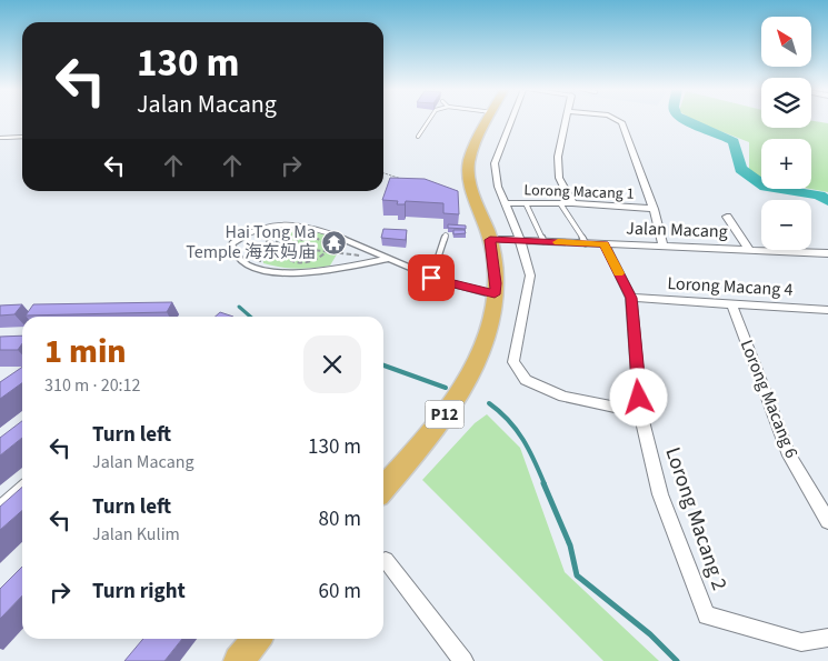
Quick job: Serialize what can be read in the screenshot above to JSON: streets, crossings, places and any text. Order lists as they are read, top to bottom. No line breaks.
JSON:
{"streets":{"main road":["P12"],"street":["Lorong Macang 1","Jalan Macang","Lorong Macang 4","Lorong Macang 6","Lorong Macang 2"]},"crossings":[["Jalan Macang","P12"],["Jalan Macang","Lorong Macang 2"],["Lorong Macang 4","Lorong Macang 6"],["Lorong Macang 4","Lorong Macang 2"]],"places":{"temple":["Hai Tong Ma Temple 海东妈庙"]},"north":"top left","page":{"map_buttons":["+","−"],"turn":["130 m","Jalan Macang"],"heading":["1 min","310 m · 20:12"],"list":[{"name":"Turn left","note":"Jalan Macang","value":"130 m"},{"name":"Turn left","note":"Jalan Kulim","value":"80 m"},{"name":"Turn right","value":"60 m"}]}}
